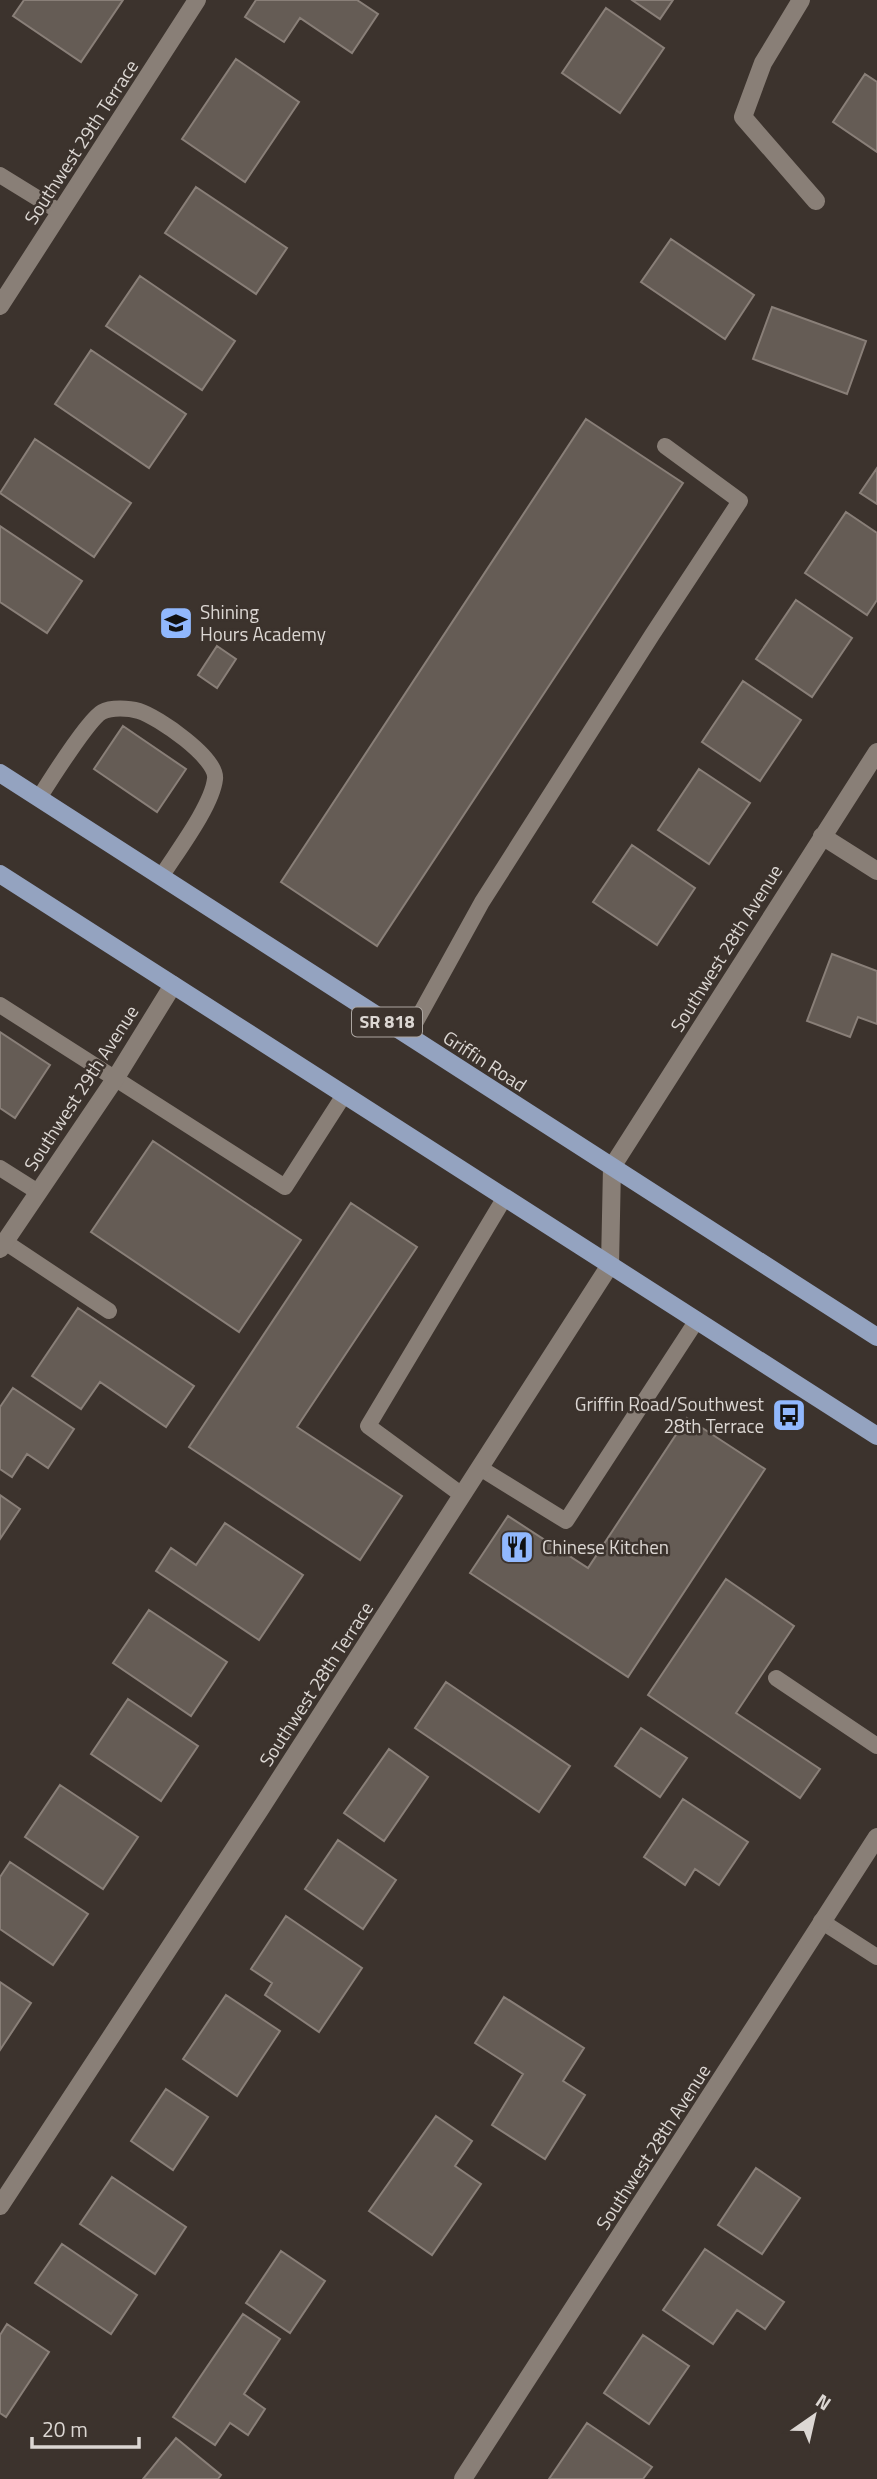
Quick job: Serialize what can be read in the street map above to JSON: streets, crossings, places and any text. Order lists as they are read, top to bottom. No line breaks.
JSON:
{"streets":{"main road":["SR 818","Griffin Road"],"street":["Southwest 29th Terrace","Southwest 28th Avenue","Southwest 29th Avenue","Southwest 28th Terrace"]},"crossings":[["Southwest 28th Avenue","Griffin Road"]],"places":{"school or university":["Shining Hours Academy"],"bus stop":["Griffin Road/Southwest 28th Terrace"],"restaurant":["Chinese Kitchen"]},"scale_bar":"20 m","north":"top right"}
